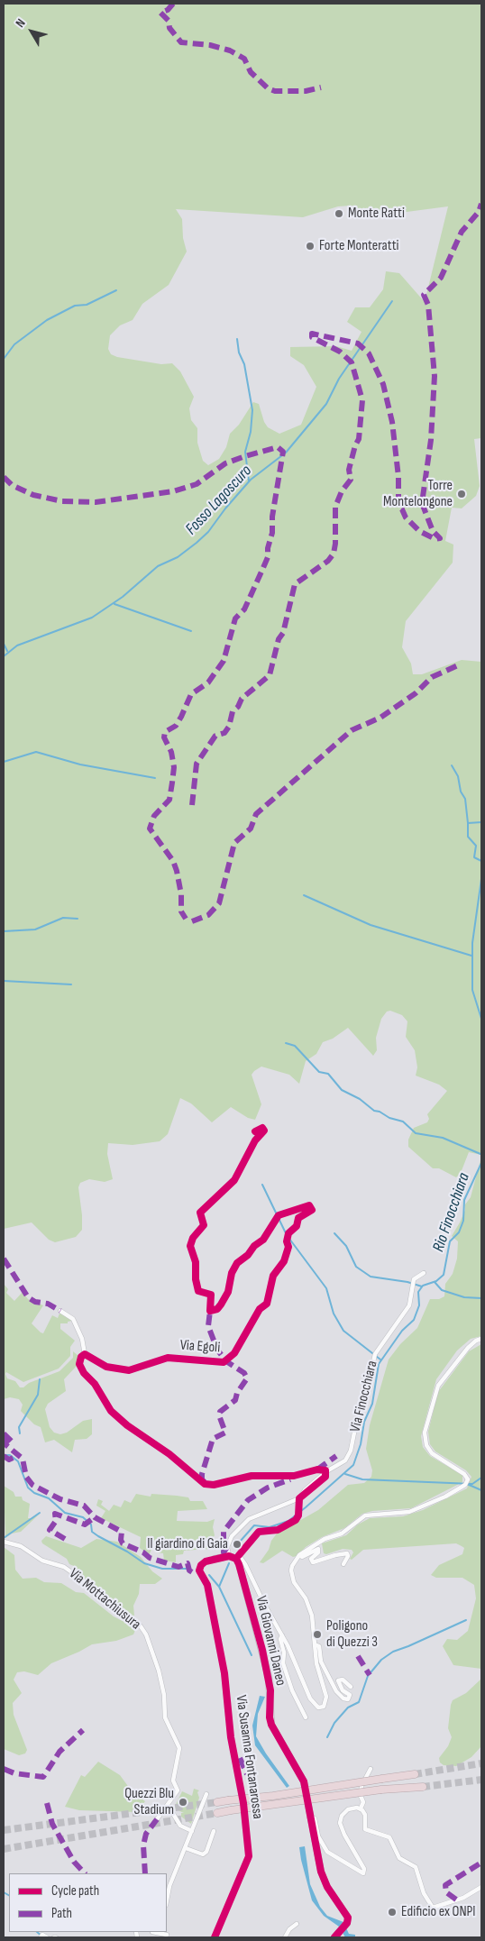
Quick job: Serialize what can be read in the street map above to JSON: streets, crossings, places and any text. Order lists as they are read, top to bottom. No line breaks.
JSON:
{"streets":{"street":["Via Egoli","Via Finocchiara","Via Mottachiusura","Via Giovanni Daneo","Via Susanna Fontanarossa"]},"water":["Fosso Lagoscuro","Rio Finocchiara"],"places":["Monte Ratti","Forte Monteratti","Torre Montelongone","Il giardino di Gaia","Poligono di Quezzi 3","Quezzi Blu Stadium","Edificio ex ONPI"],"legend":["Cycle path","Path"],"north":"top left"}
